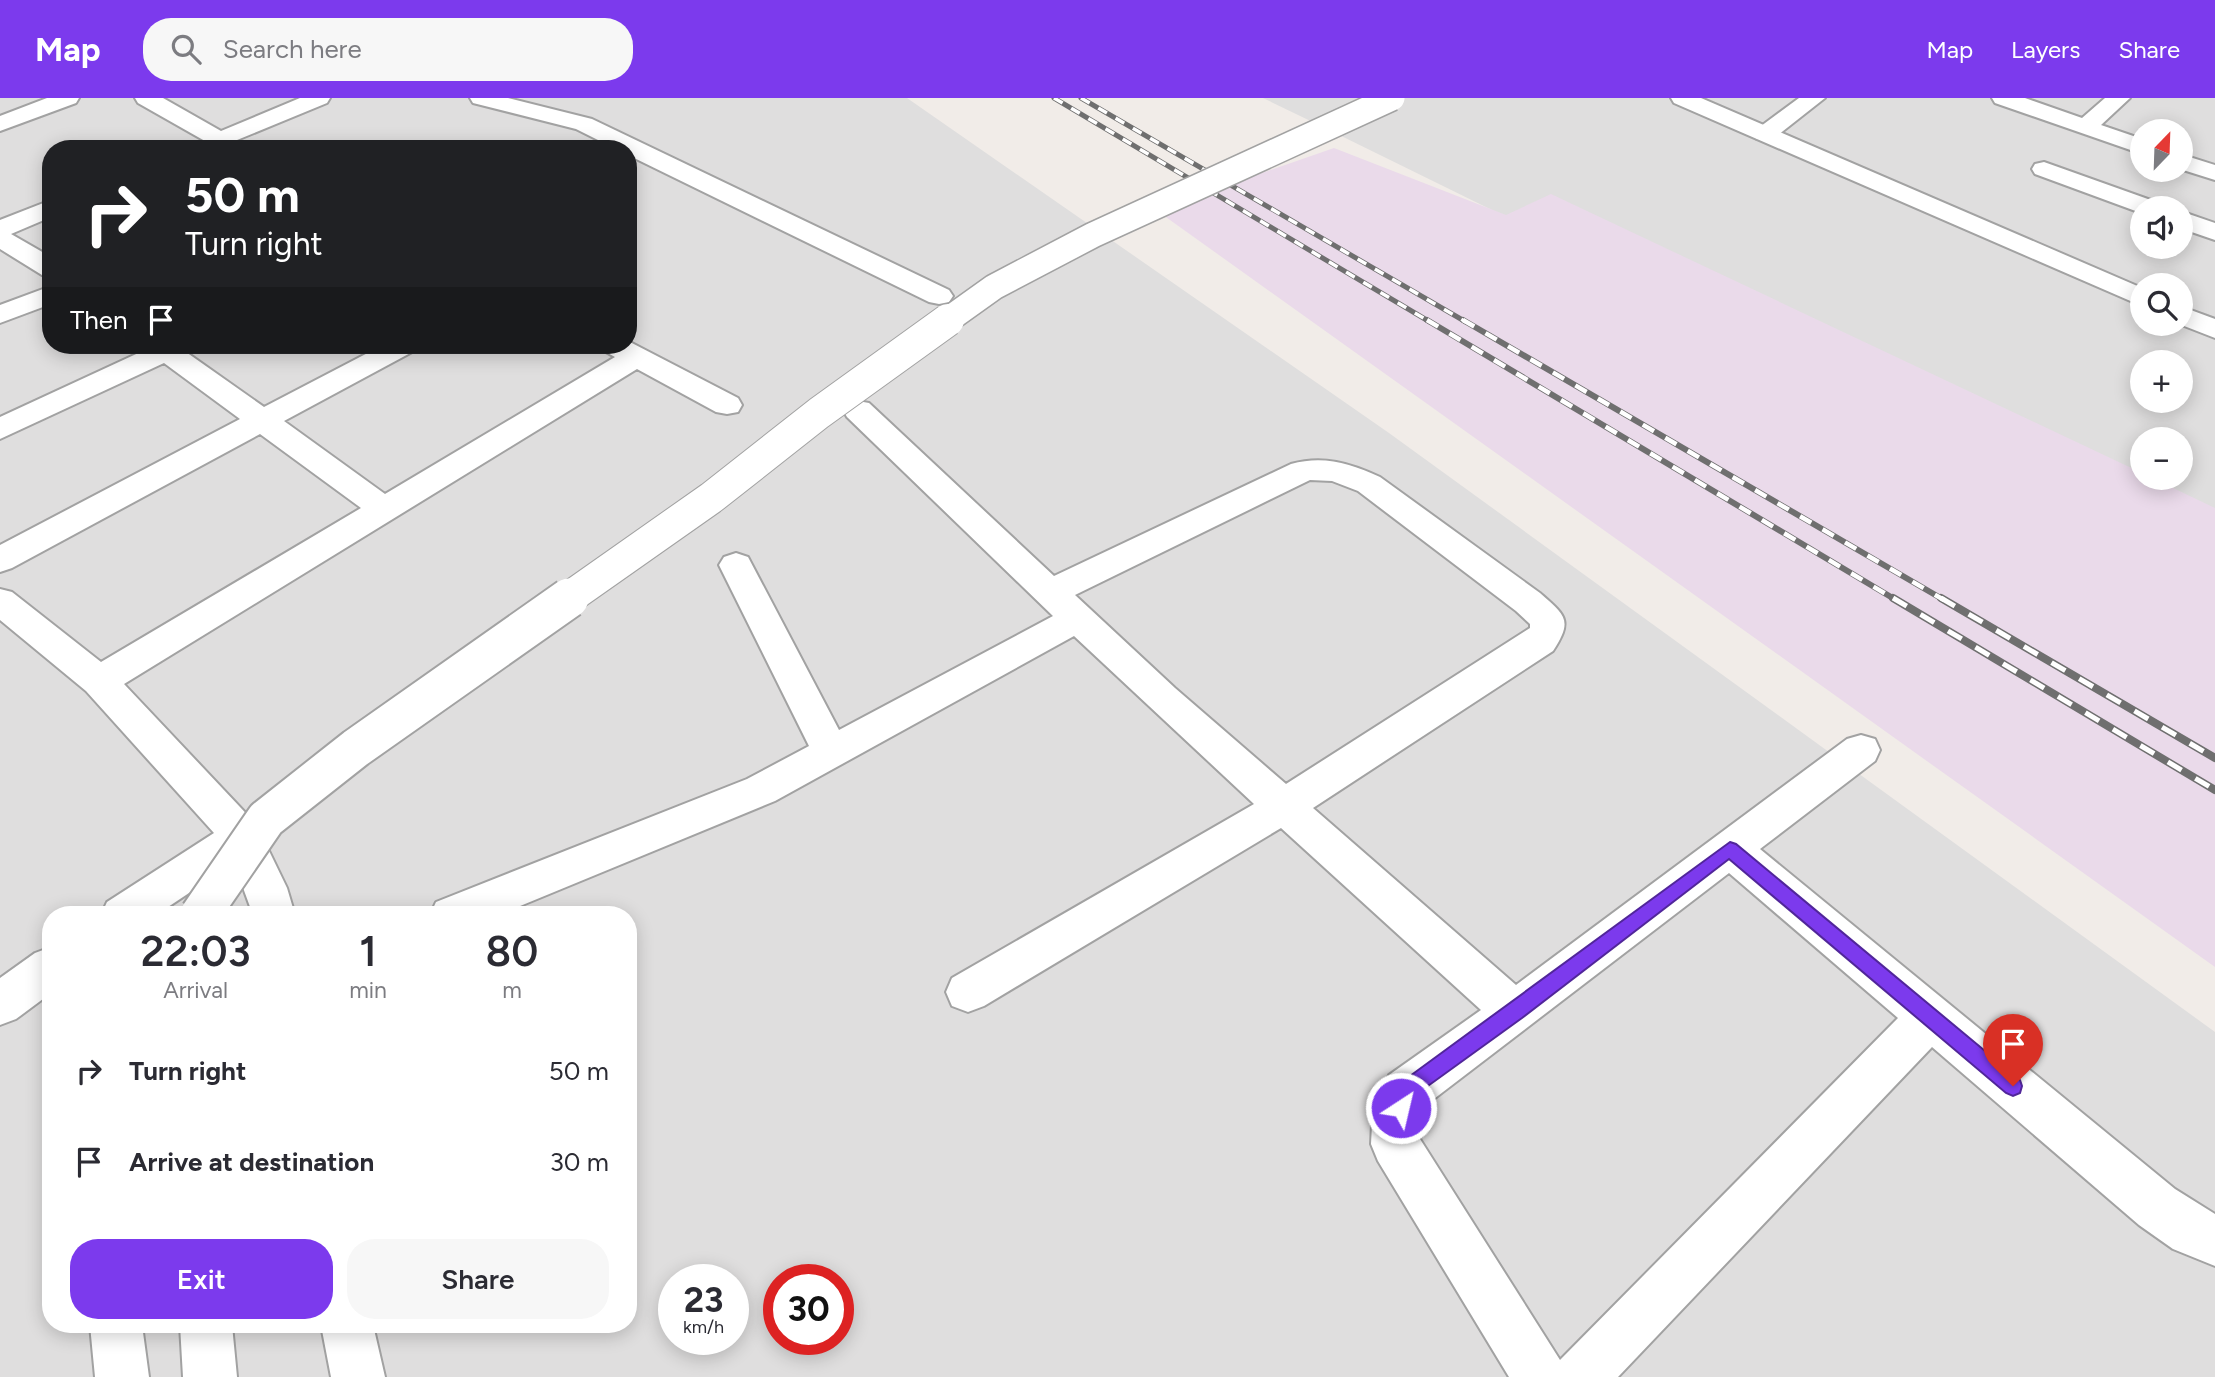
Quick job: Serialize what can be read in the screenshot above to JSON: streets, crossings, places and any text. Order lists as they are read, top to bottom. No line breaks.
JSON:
{"north":"top right","page":{"header":"Map","search":"Search here","nav":["Map","Layers","Share"],"map_buttons":["+","−"],"turn":["50 m","Turn right"],"then":"Then","eta":["22:03","Arrival","1","min","80","m"],"list":[{"name":"Turn right","value":"50 m"},{"name":"Arrive at destination","value":"30 m"}],"buttons":["Exit","Share"],"speed":"23 km/h","limit":"30"}}
